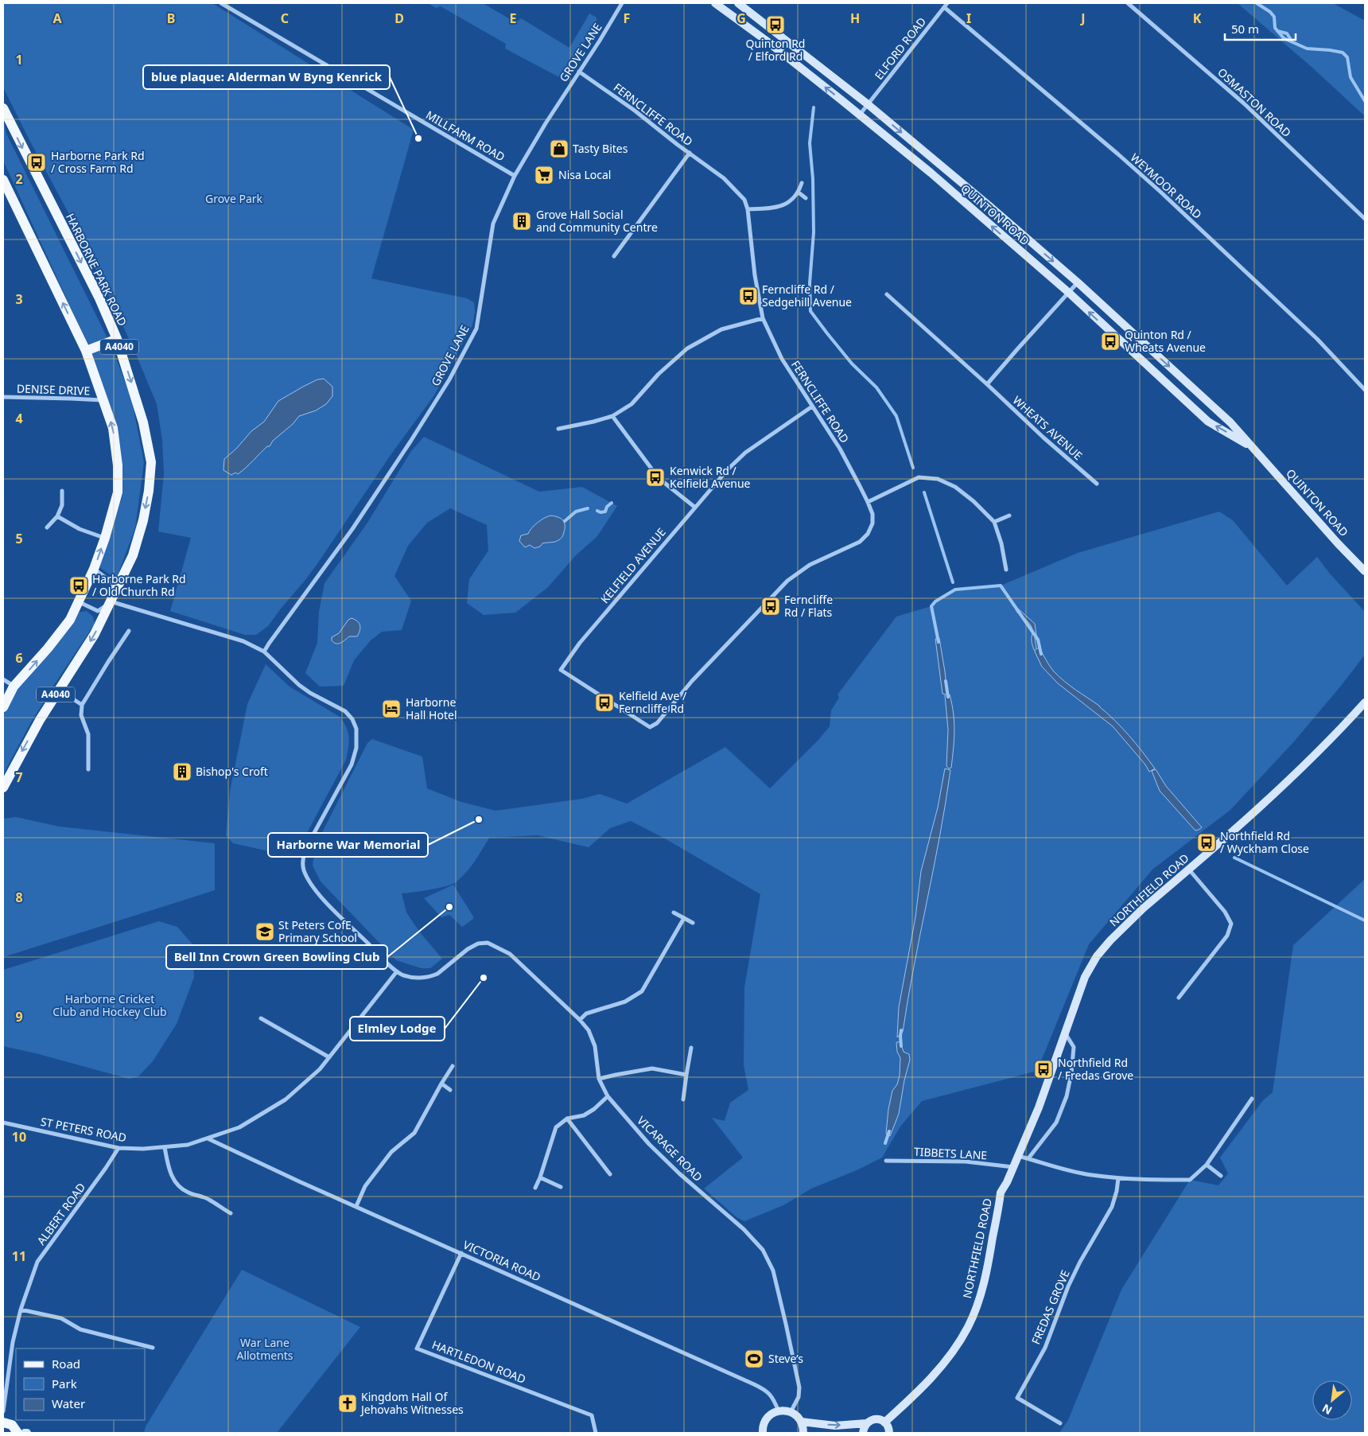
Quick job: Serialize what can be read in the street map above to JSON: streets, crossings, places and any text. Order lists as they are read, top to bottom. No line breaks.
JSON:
{"streets":{"main road":["HARBORNE PARK ROAD","A4040"],"street":["ELFORD ROAD","GROVE LANE","OSMASTON ROAD","FERNCLIFFE ROAD","MILLFARM ROAD","WEYMOOR ROAD","QUINTON ROAD","DENISE DRIVE","WHEATS AVENUE","KELFIELD AVENUE","NORTHFIELD ROAD","ST PETERS ROAD","VICARAGE ROAD","TIBBETS LANE","ALBERT ROAD","VICTORIA ROAD","FREDAS GROVE","HARTLEDON ROAD"]},"crossings":[["ELFORD ROAD","WEYMOOR ROAD"],["ELFORD ROAD","QUINTON ROAD"],["GROVE LANE","FERNCLIFFE ROAD"],["GROVE LANE","MILLFARM ROAD"],["FERNCLIFFE ROAD","KELFIELD AVENUE"],["A4040","DENISE DRIVE"],["NORTHFIELD ROAD","TIBBETS LANE"],["ST PETERS ROAD","VICARAGE ROAD"],["ST PETERS ROAD","ALBERT ROAD"],["ST PETERS ROAD","VICTORIA ROAD"],["VICTORIA ROAD","HARTLEDON ROAD"]],"parks":["Grove Park","Harborne Cricket Club and Hockey Club","War Lane Allotments"],"places":{"bus stop":["Quinton Rd / Elford Rd","Harborne Park Rd / Cross Farm Rd","Ferncliffe Rd / Sedgehill Avenue","Quinton Rd / Wheats Avenue","Kenwick Rd / Kelfield Avenue","Harborne Park Rd / Old Church Rd","Ferncliffe Rd / Flats","Kelfield Ave / Ferncliffe Rd","Northfield Rd / Wyckham Close","Northfield Rd / Fredas Grove"],"other":["blue plaque: Alderman W Byng Kenrick","Harborne War Memorial","Bell Inn Crown Green Bowling Club","Elmley Lodge"],"shop":["Tasty Bites"],"supermarket":["Nisa Local"],"building":["Grove Hall Social and Community Centre","Bishop's Croft"],"hotel":["Harborne Hall Hotel"],"school or university":["St Peters CofE Primary School"],"sports":["Steve’s"],"church":["Kingdom Hall Of Jehovahs Witnesses"]},"legend":["Road","Park","Water"],"scale_bar":"50 m","north":"bottom left","grid":{"columns":["A","B","C","D","E","F","G","H","I","J","K"],"rows":["1","2","3","4","5","6","7","8","9","10","11"]}}
